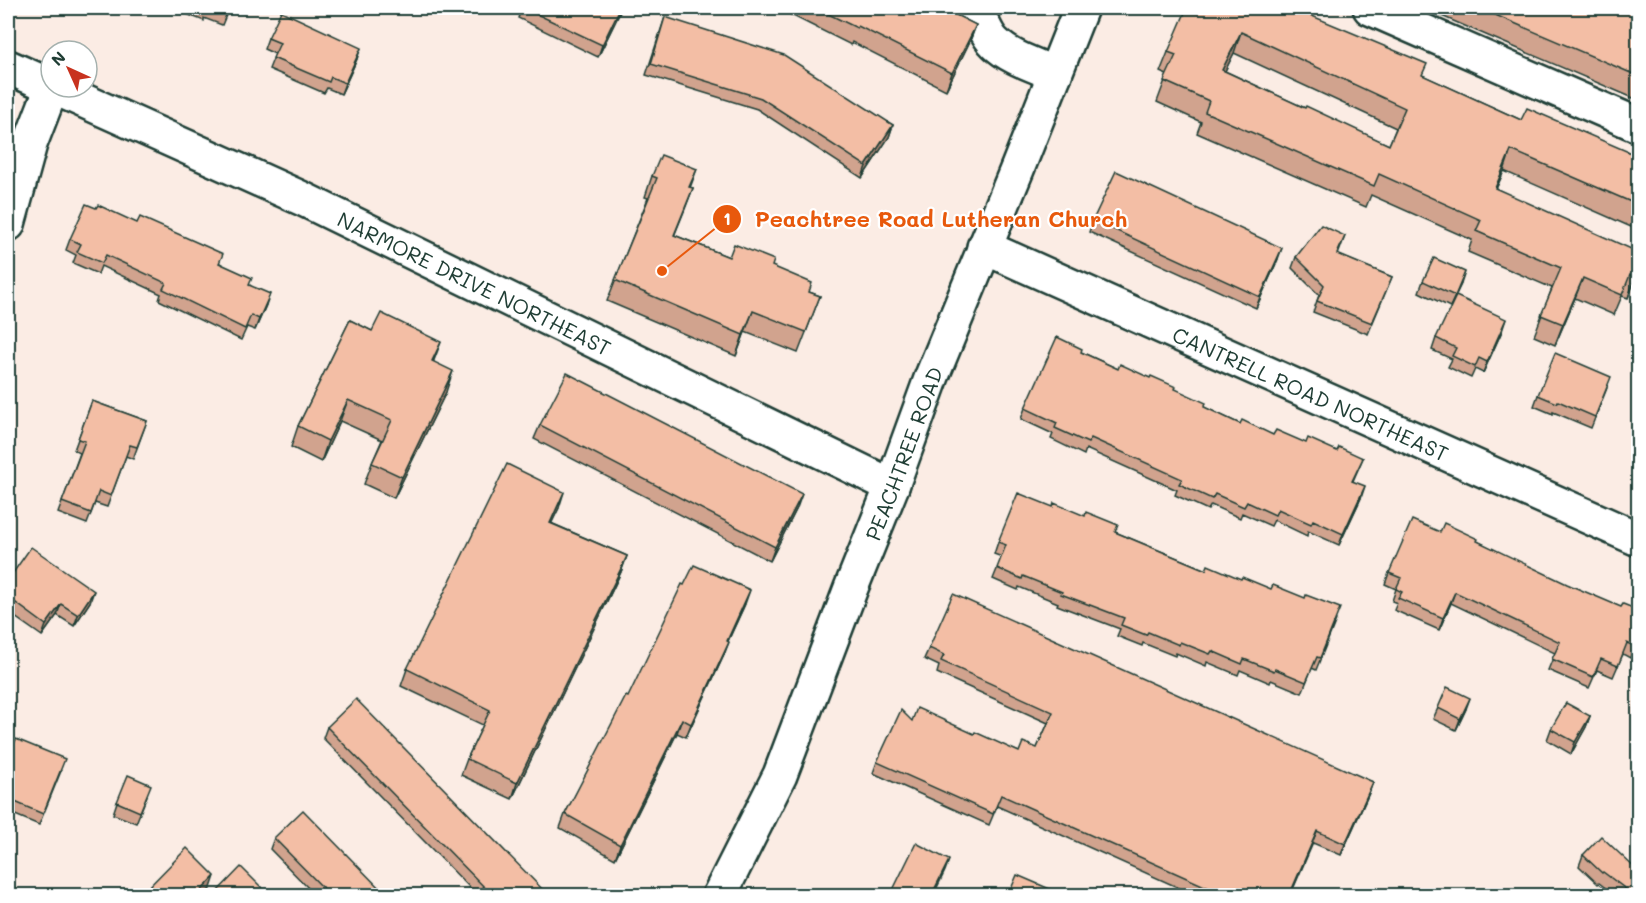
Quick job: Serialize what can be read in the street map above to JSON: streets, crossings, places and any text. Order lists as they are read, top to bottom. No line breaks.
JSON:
{"streets":{"main road":["NARMORE DRIVE NORTHEAST","CANTRELL ROAD NORTHEAST","PEACHTREE ROAD"]},"crossings":[["NARMORE DRIVE NORTHEAST","PEACHTREE ROAD"],["CANTRELL ROAD NORTHEAST","PEACHTREE ROAD"]],"places":["Peachtree Road Lutheran Church"],"north":"top left"}
